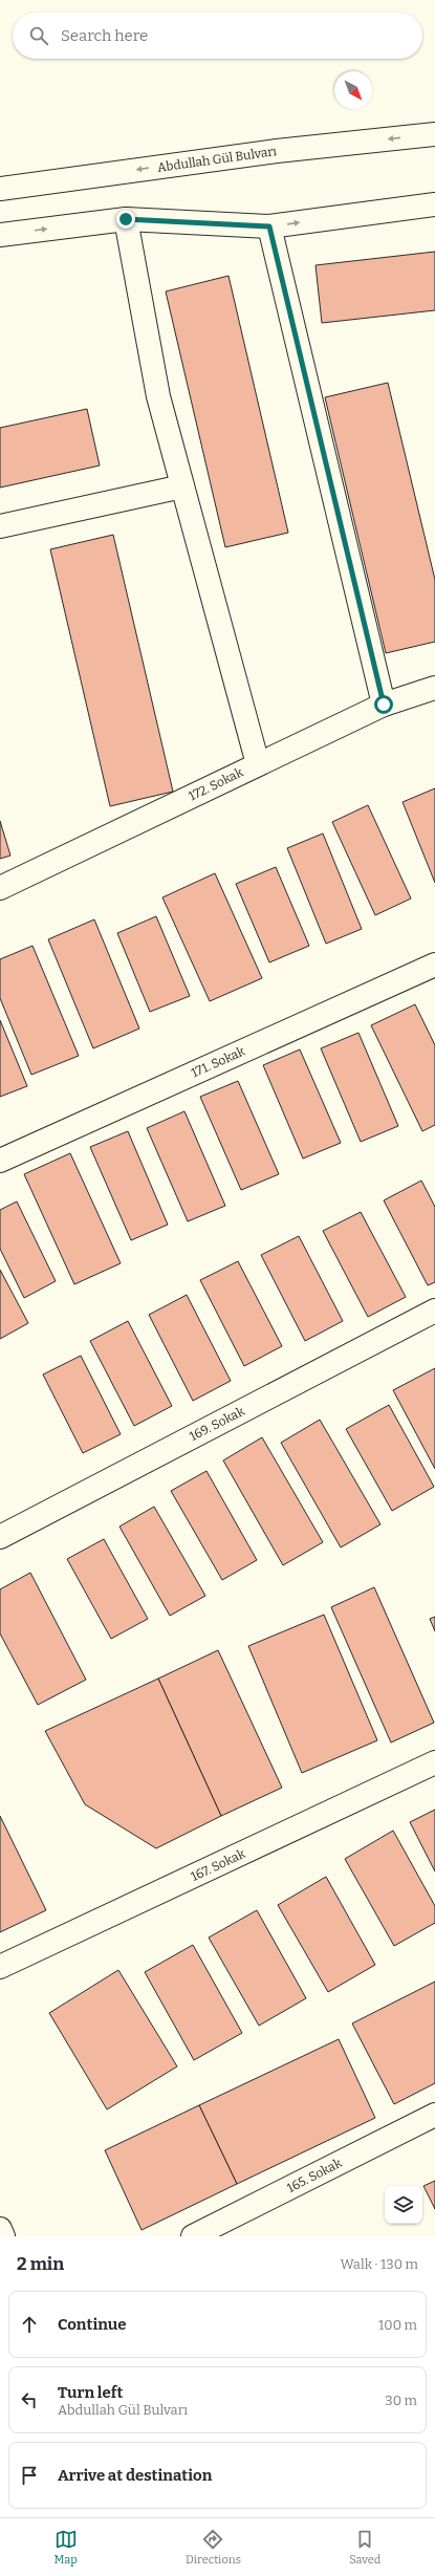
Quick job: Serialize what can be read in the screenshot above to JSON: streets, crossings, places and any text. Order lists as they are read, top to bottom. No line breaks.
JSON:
{"streets":{"street":["Abdullah Gül Bulvarı","172. Sokak","171. Sokak","169. Sokak","167. Sokak","165. Sokak"]},"north":"bottom right","page":{"search":"Search here","heading":["2 min","Walk · 130 m"],"list":[["Continue","100 m"],["Turn left","Abdullah Gül Bulvarı","30 m"],"Arrive at destination"],"nav":["Map","Directions","Saved"]}}
